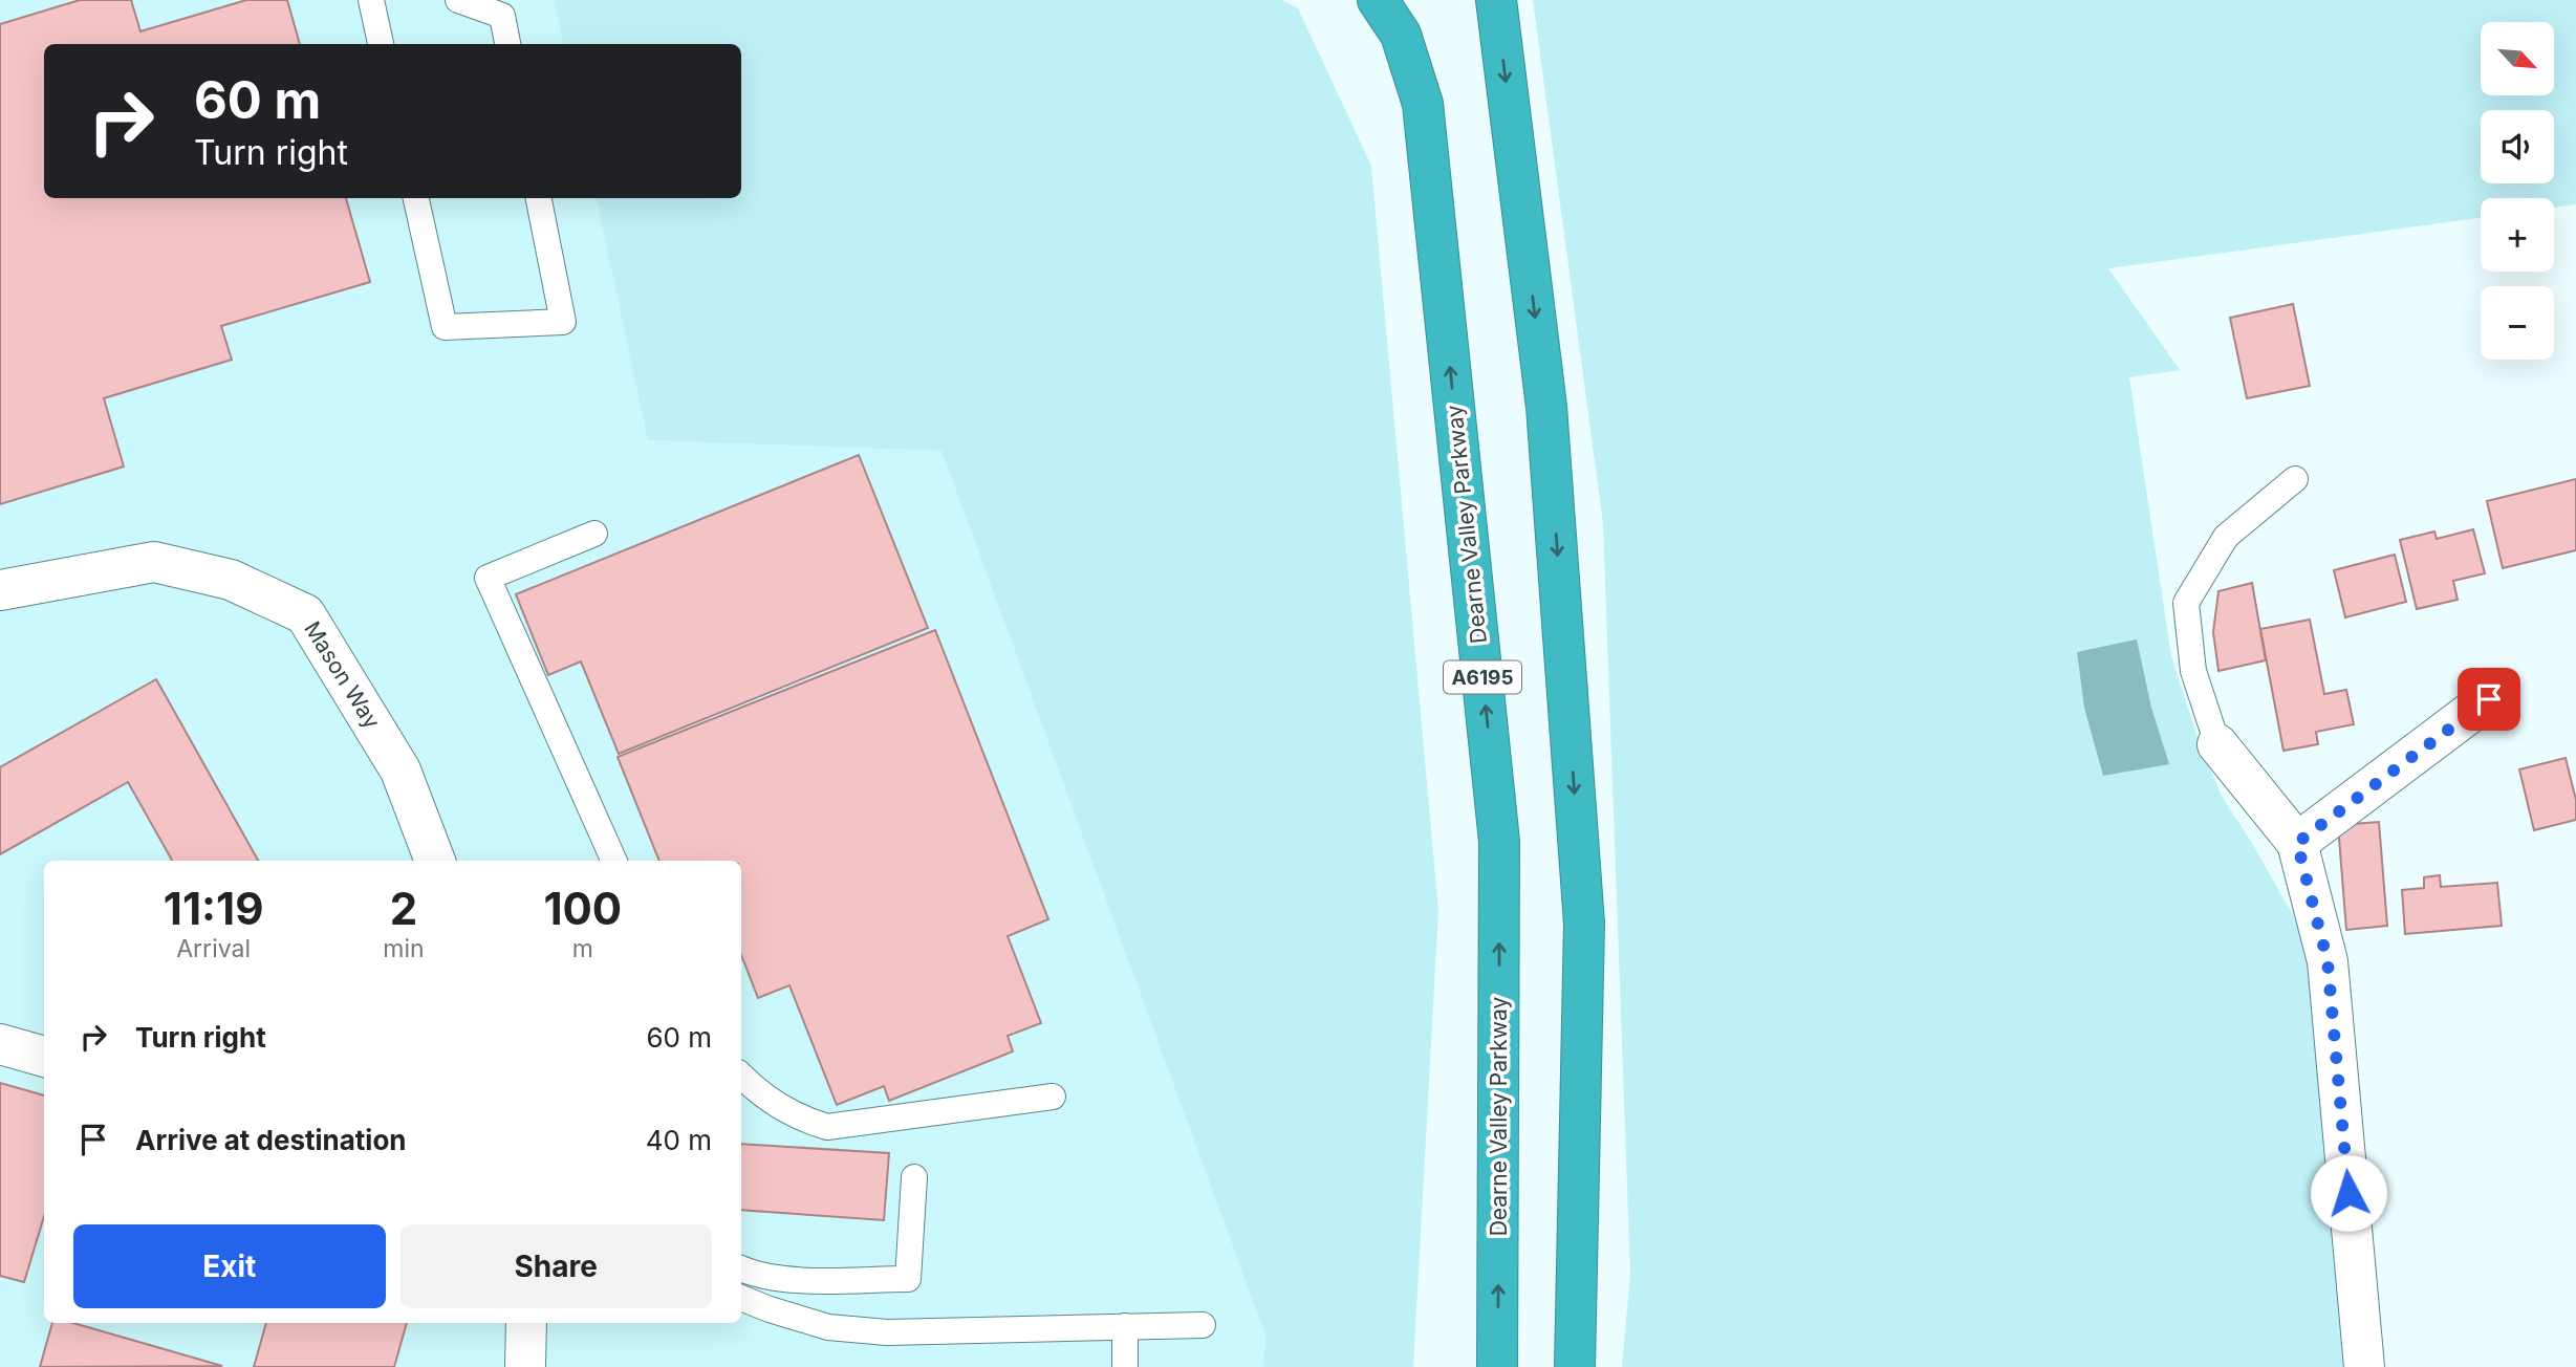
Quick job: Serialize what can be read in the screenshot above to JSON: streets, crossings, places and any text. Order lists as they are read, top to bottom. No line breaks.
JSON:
{"streets":{"highway":["Dearne Valley Parkway","A6195"],"street":["Mason Way"]},"north":"bottom right","page":{"map_buttons":["+","−"],"turn":["60 m","Turn right"],"eta":["11:19","Arrival","2","min","100","m"],"list":[{"name":"Turn right","value":"60 m"},{"name":"Arrive at destination","value":"40 m"}],"buttons":["Exit","Share"]}}
